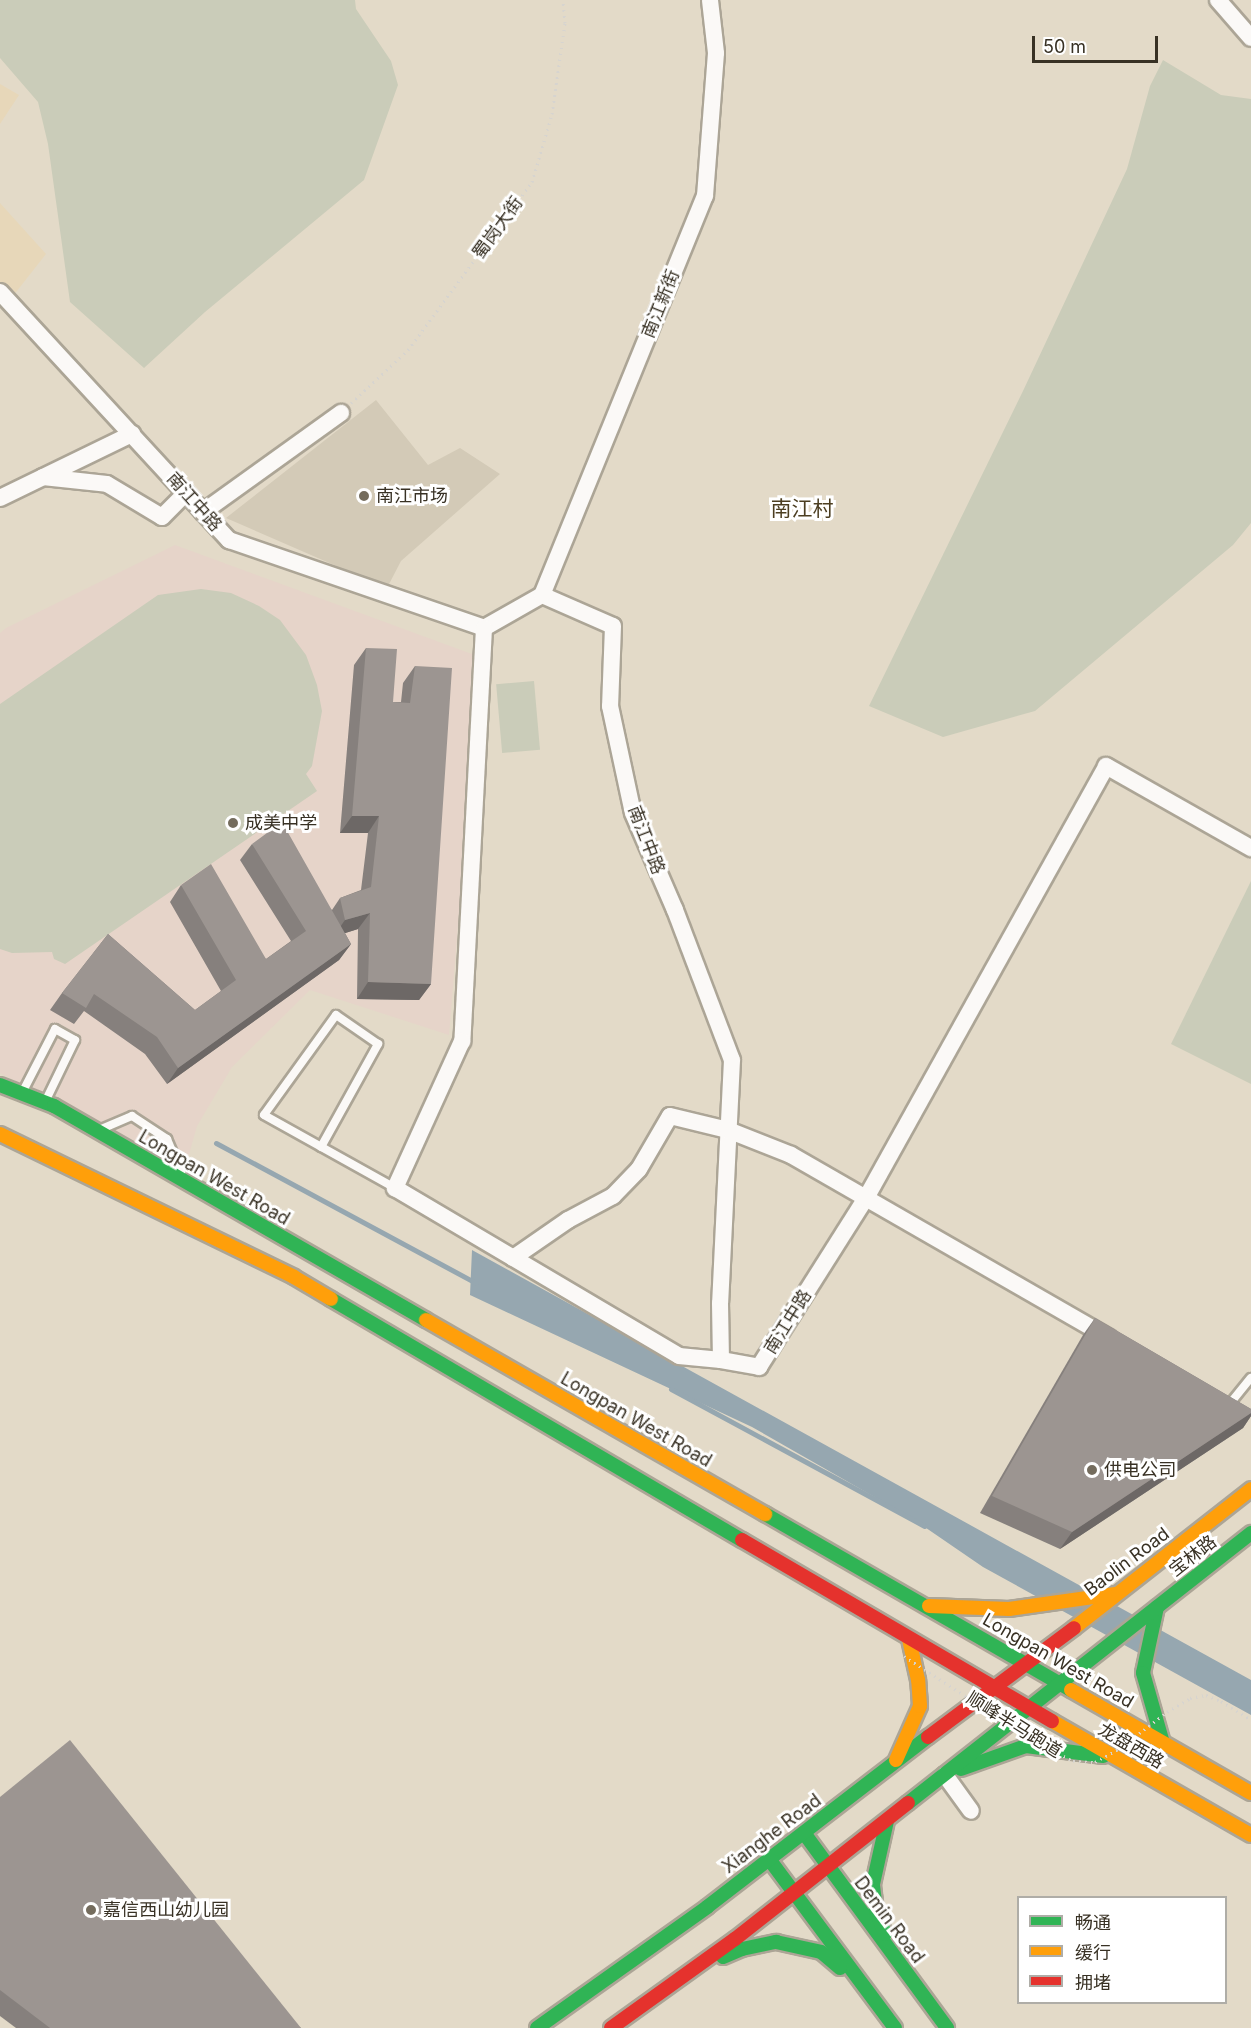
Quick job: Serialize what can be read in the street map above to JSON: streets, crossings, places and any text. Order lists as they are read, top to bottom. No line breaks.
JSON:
{"streets":{"main road":["Longpan West Road","宝林路","Baolin Road","龙盘西路","Xianghe Road","Demin Road"],"street":["南江新街","南江中路"],"path":["蜀岗大街","顺峰半马跑道"]},"crossings":[["南江新街","南江中路"],["Longpan West Road","宝林路"],["Longpan West Road","Baolin Road"],["Longpan West Road","Xianghe Road"],["宝林路","龙盘西路"],["宝林路","Demin Road"],["Baolin Road","Xianghe Road"],["龙盘西路","Xianghe Road"],["Xianghe Road","Demin Road"]],"districts":["南江村"],"places":["南江市场","成美中学","供电公司","嘉信西山幼儿园"],"legend":["畅通","缓行","拥堵"],"scale_bar":"50 m"}
